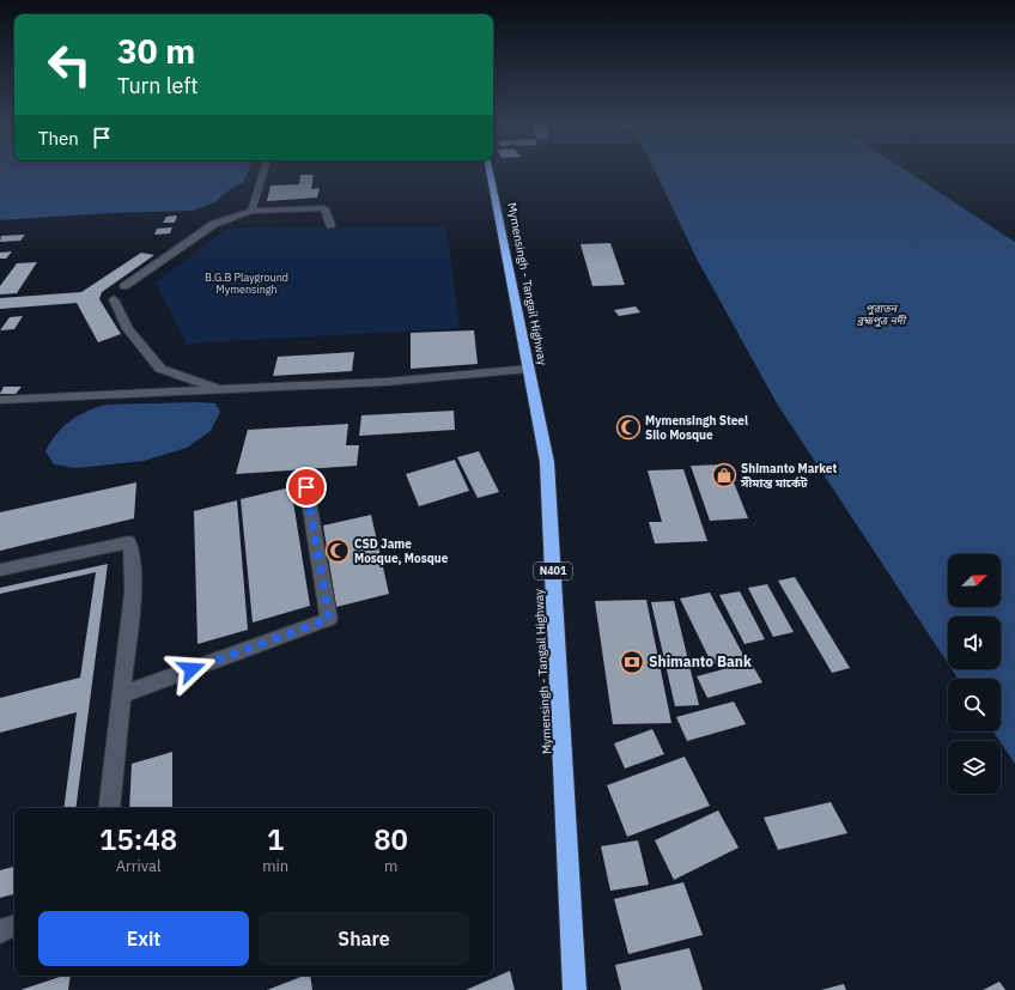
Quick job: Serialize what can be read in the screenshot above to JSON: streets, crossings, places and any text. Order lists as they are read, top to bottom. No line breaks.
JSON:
{"streets":{"highway":["Mymensingh - Tangail Highway","N401"]},"water":["পুরাতন ব্রহ্মপুত্র নদী"],"parks":["B.G.B Playground Mymensingh"],"places":{"mosque":["Mymensingh Steel Silo Mosque","CSD Jame Mosque, Mosque"],"shop":["Shimanto Market সীমান্ত মার্কেট"],"bank":["Shimanto Bank"]},"north":"top right","page":{"turn":["30 m","Turn left"],"then":"Then","eta":["15:48","Arrival","1","min","80","m"],"buttons":["Exit","Share"]}}
